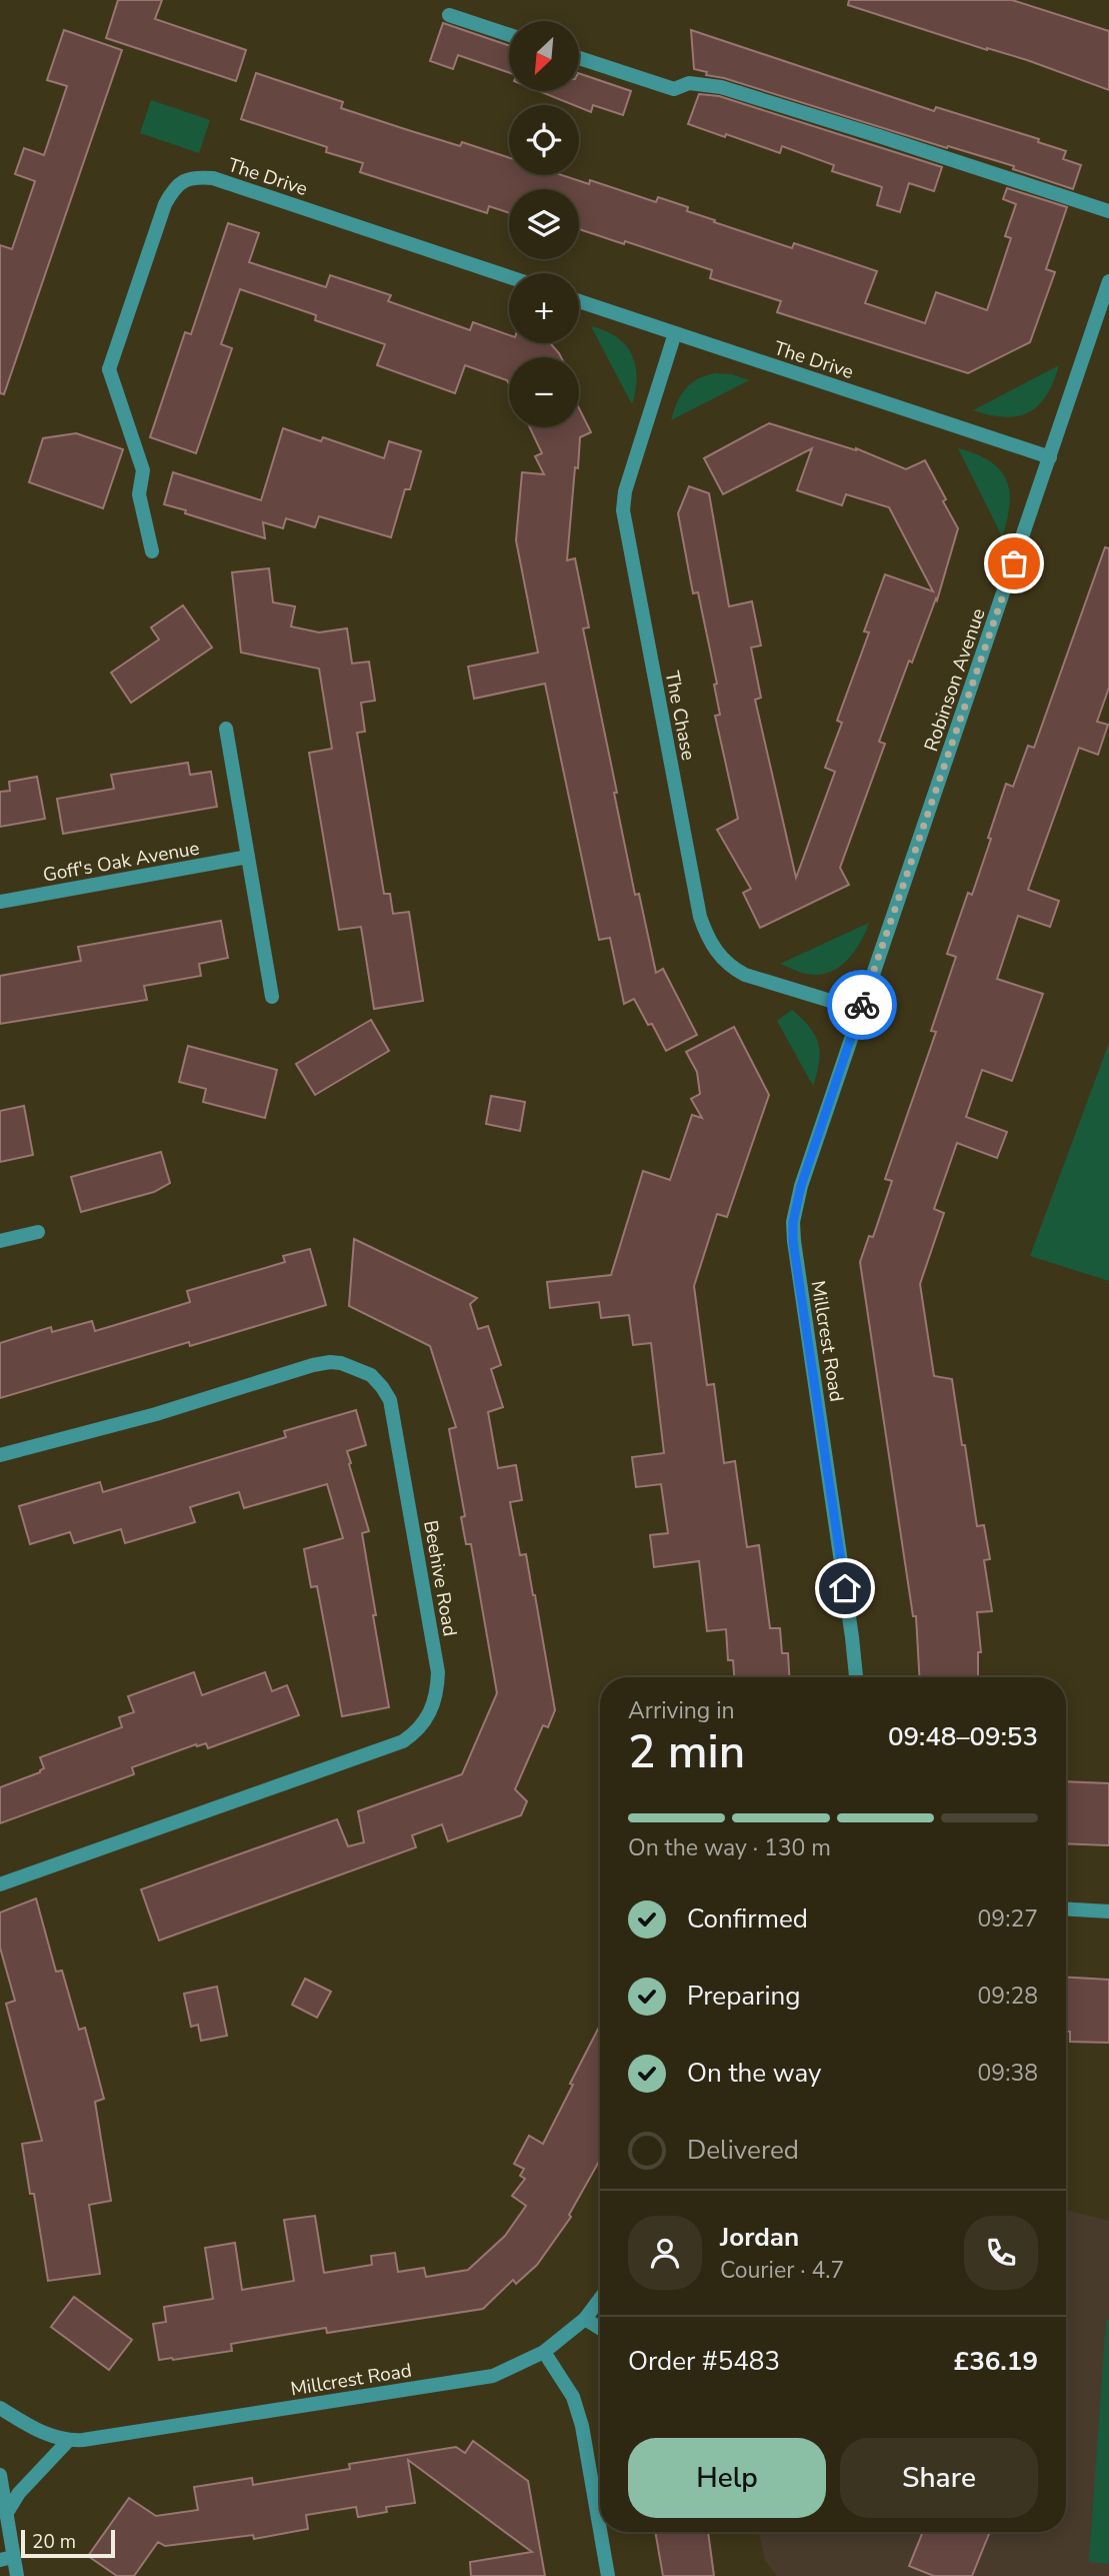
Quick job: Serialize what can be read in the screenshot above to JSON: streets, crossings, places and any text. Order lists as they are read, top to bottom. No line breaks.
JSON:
{"streets":{"street":["The Drive","Robinson Avenue","The Chase","Goff's Oak Avenue","Millcrest Road","Beehive Road"]},"crossings":[["The Drive","Robinson Avenue"],["The Drive","The Chase"],["Robinson Avenue","The Chase"],["Robinson Avenue","Millcrest Road"],["The Chase","Millcrest Road"]],"scale_bar":"20 m","north":"bottom left","page":{"map_buttons":["+","−"],"heading":["2 min","Arriving in","09:48–09:53"],"panel":["Jordan","Courier · 4.7","Order #5483","£36.19"],"bar":"On the way · 130 m","list":[["Confirmed","09:27"],["Preparing","09:28"],["On the way","09:38"],"Delivered"],"buttons":["Help","Share"],"scale":"20 m"}}
